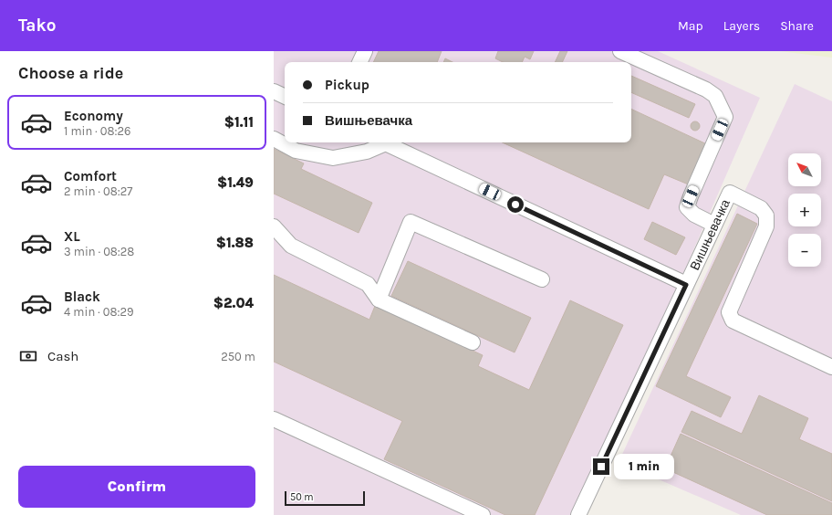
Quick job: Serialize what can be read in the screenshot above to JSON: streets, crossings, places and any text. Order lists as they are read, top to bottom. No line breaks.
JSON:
{"streets":{"street":["Вишњевачка"]},"scale_bar":"50 m","north":"top left","page":{"header":"Tako","nav":["Map","Layers","Share"],"heading":"Choose a ride","banner":["Pickup","Вишњевачка"],"list":[{"name":"Economy","note":"1 min · 08:26","value":"$1.11"},{"name":"Comfort","note":"2 min · 08:27","value":"$1.49"},{"name":"XL","note":"3 min · 08:28","value":"$1.88"},{"name":"Black","note":"4 min · 08:29","value":"$2.04"}],"map_buttons":["+","−"],"pay":["Cash","250 m"],"bubble":"1 min","buttons":"Confirm","scale":"50 m"}}
